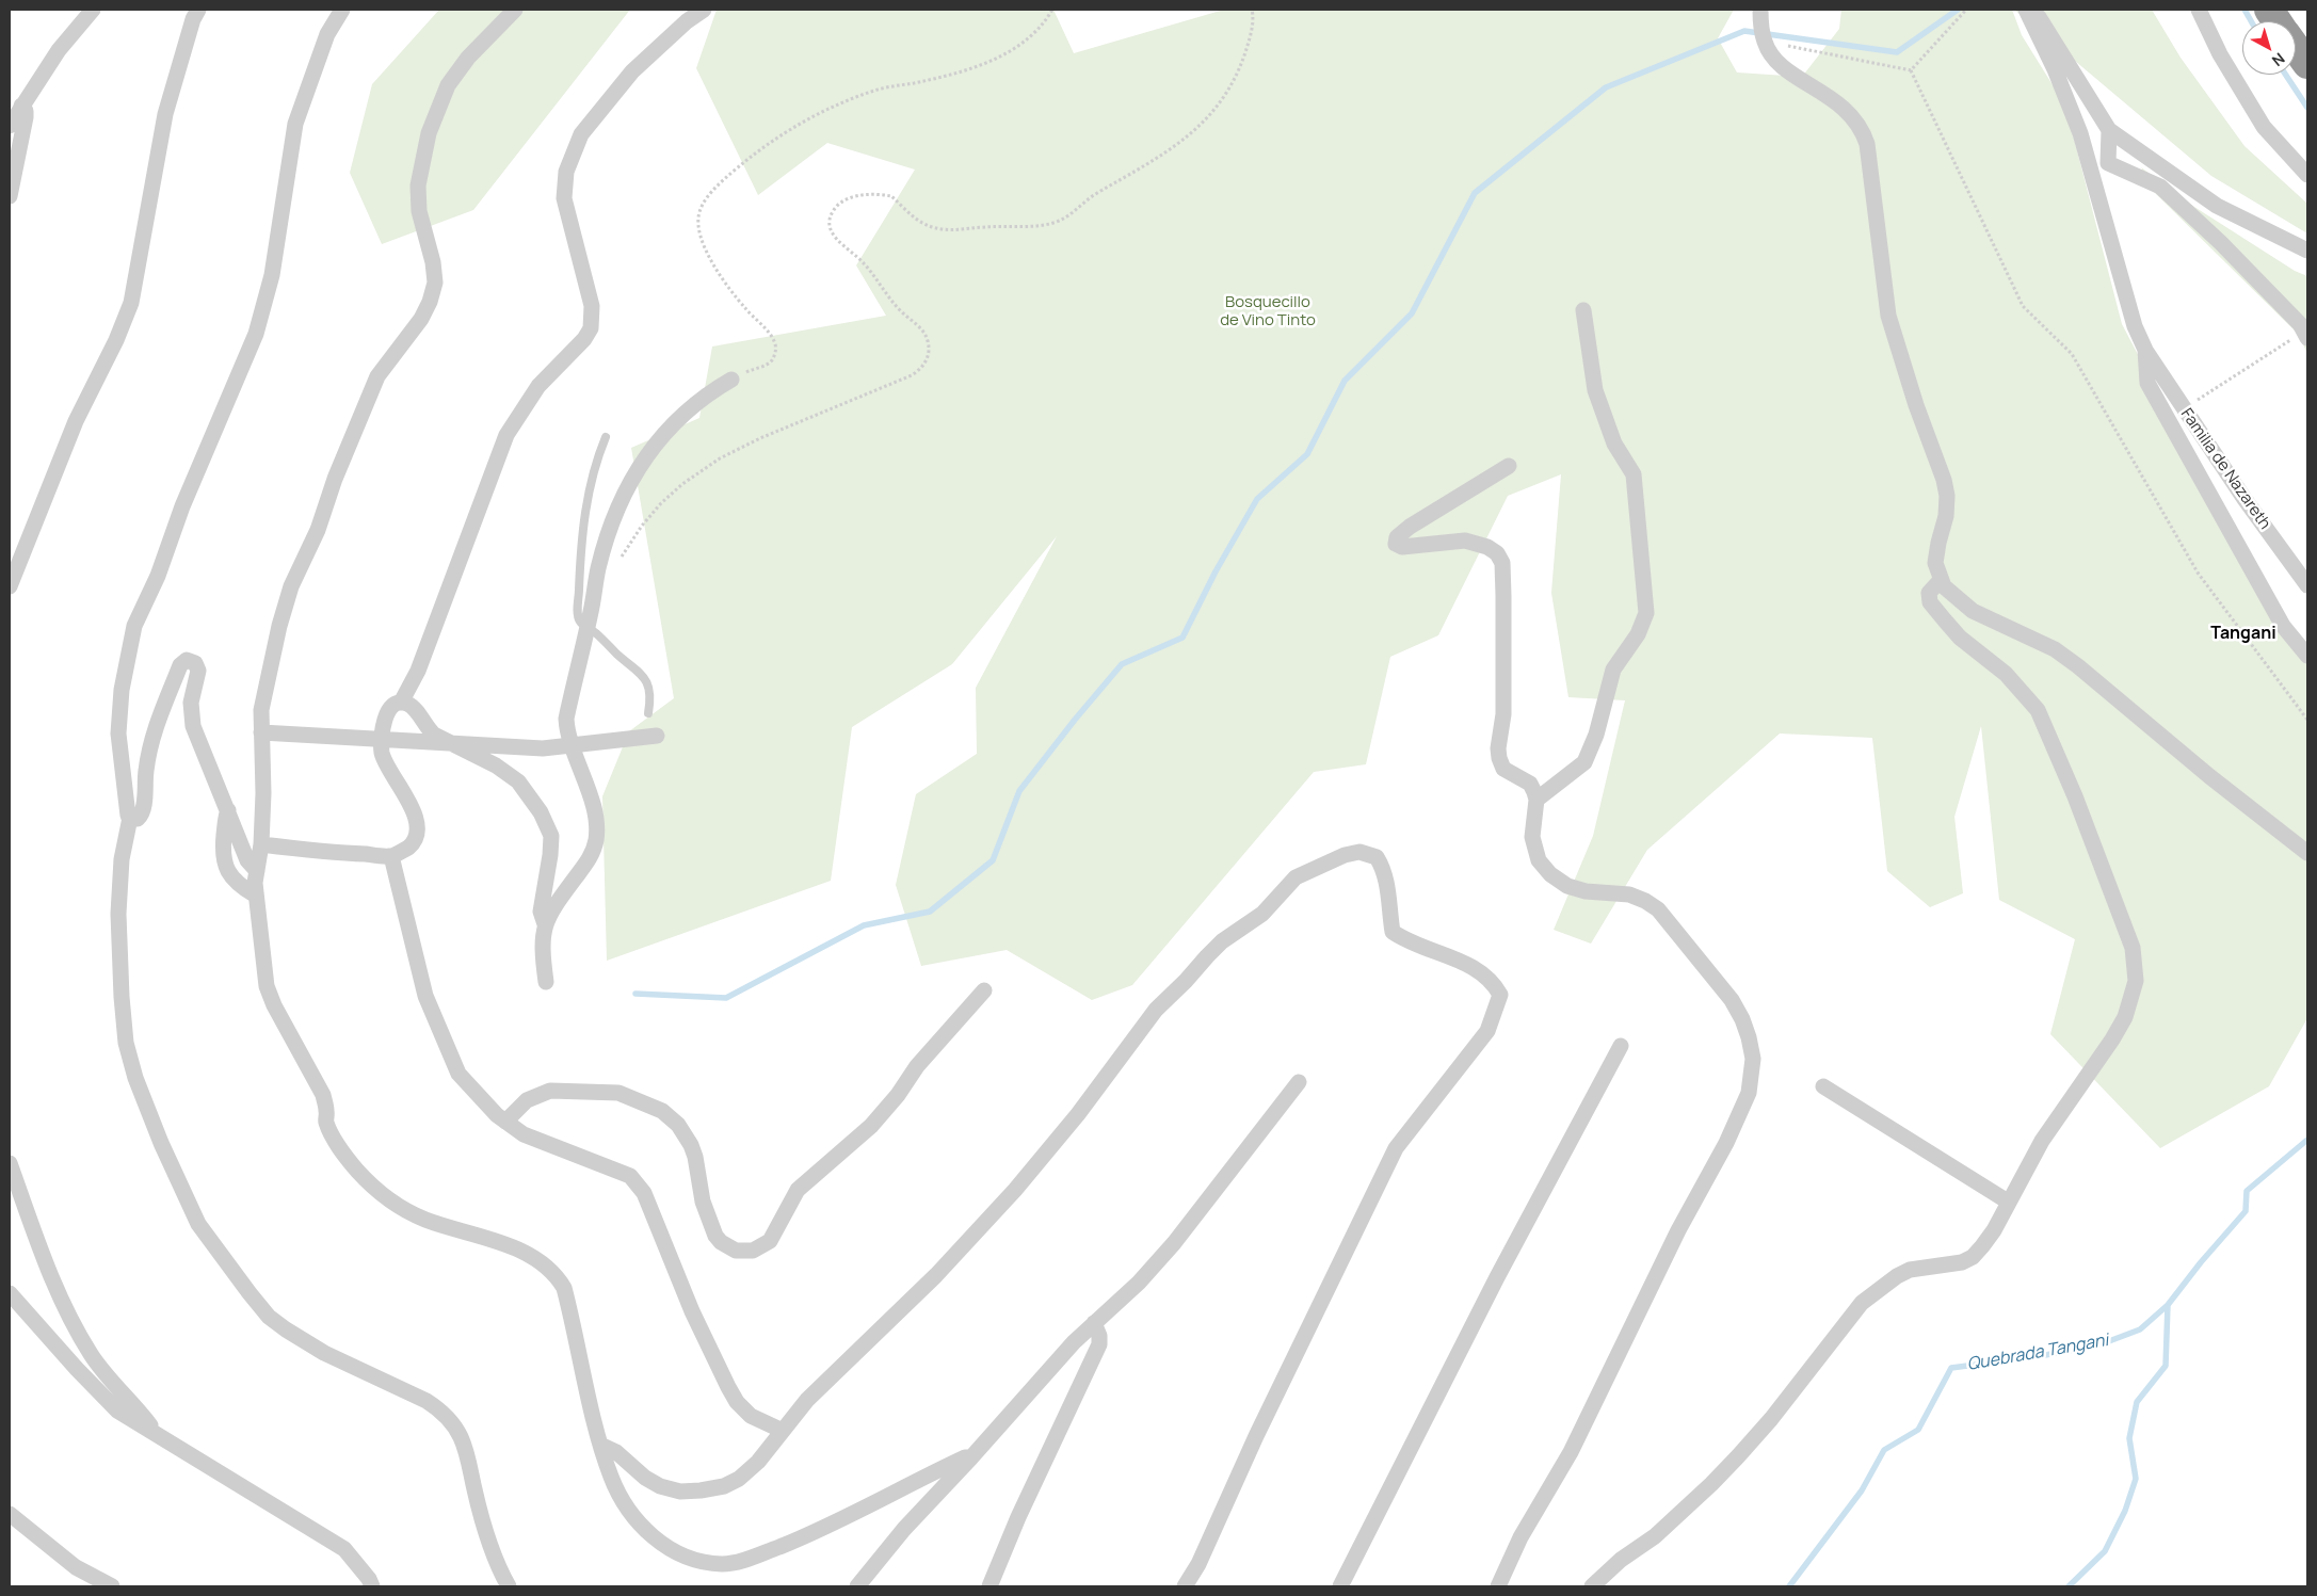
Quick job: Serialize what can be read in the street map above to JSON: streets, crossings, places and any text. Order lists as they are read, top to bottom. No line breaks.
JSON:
{"streets":{"street":["Familia de Nazareth"]},"districts":["Tangani"],"water":["Quebrada Tangani"],"parks":["Bosquecillo de Vino Tinto"],"north":"bottom right"}
